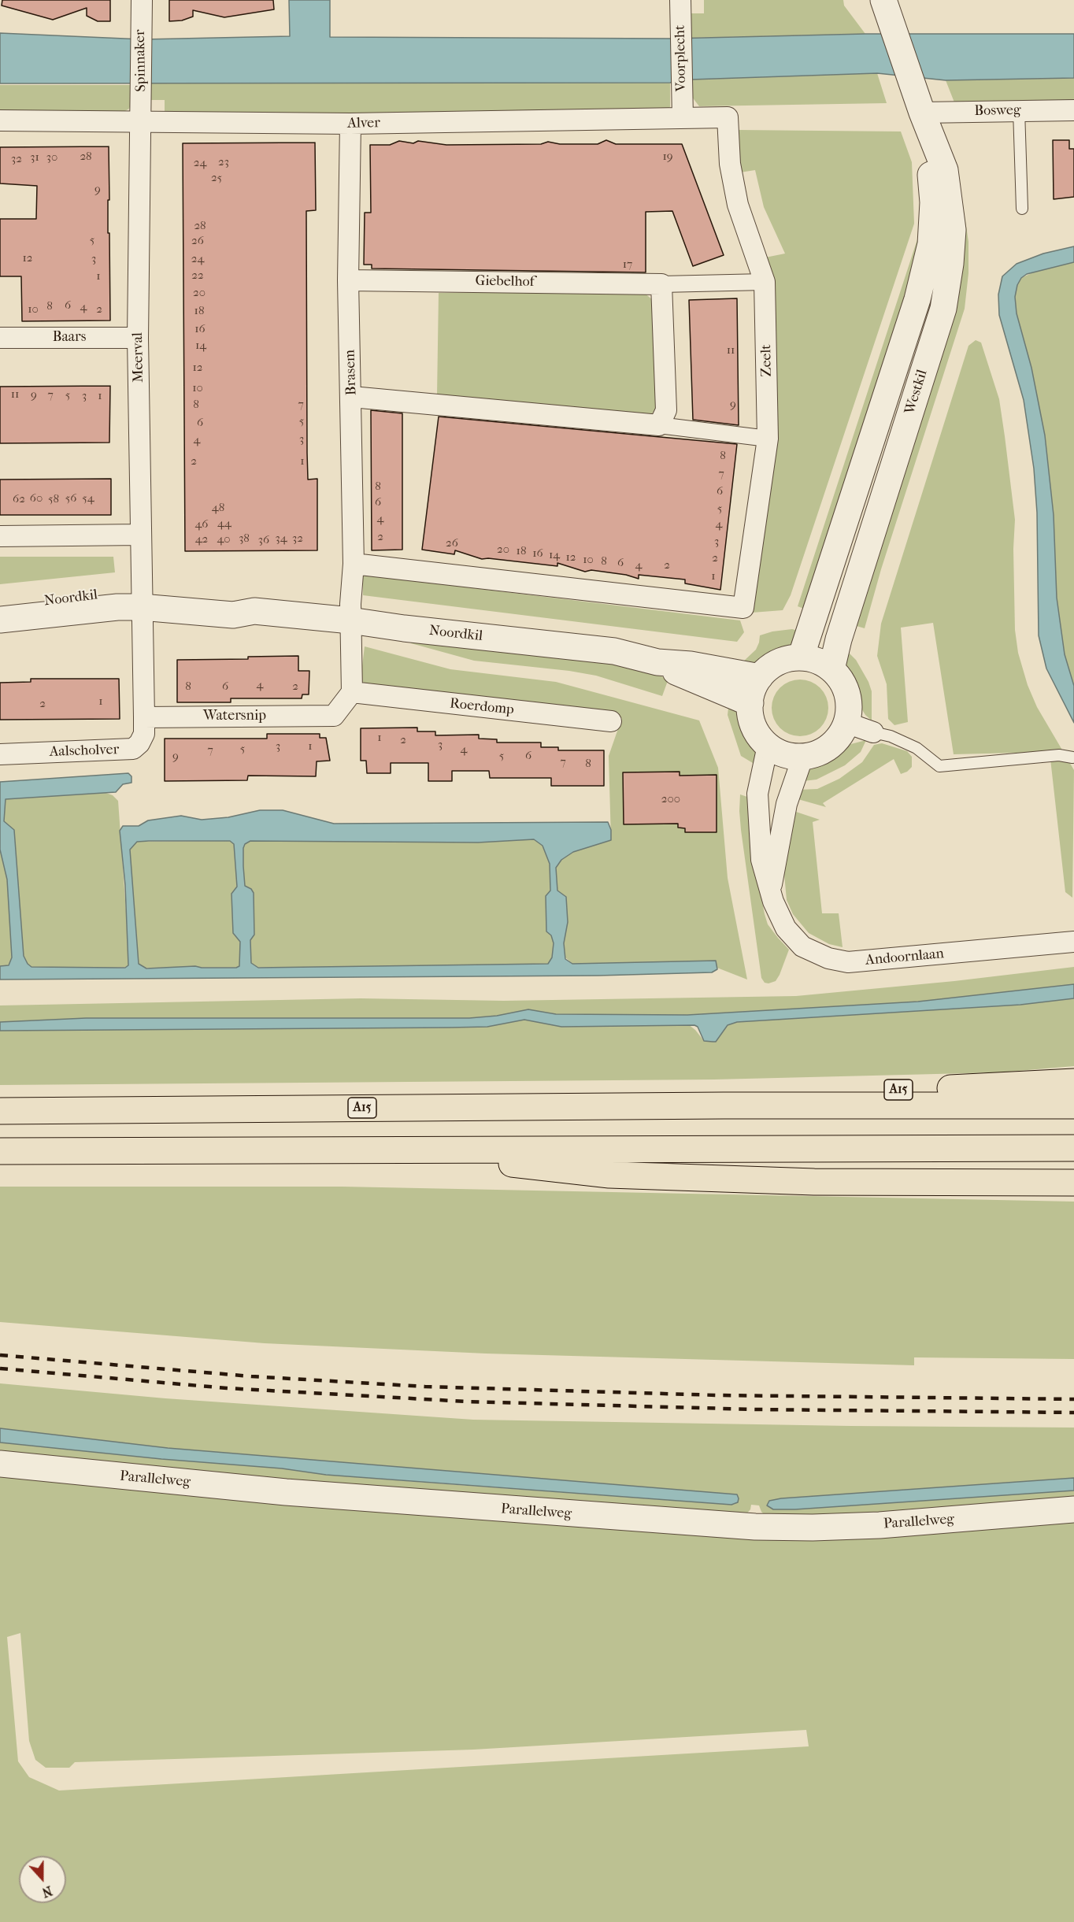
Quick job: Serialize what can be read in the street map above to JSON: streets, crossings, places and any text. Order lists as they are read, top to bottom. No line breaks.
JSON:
{"streets":{"highway":["A15"],"street":["Voorplecht","Spinnaker","Bosweg","Alver","Giebelhof","Baars","Meerval","Zeelt","Brasem","Westkil","Noordkil","Roerdomp","Watersnip","Aalscholver","Andoornlaan","Parallelweg"]},"crossings":[["Voorplecht","Alver"],["Spinnaker","Alver"],["Spinnaker","Meerval"],["Bosweg","Westkil"],["Alver","Meerval"],["Alver","Zeelt"],["Alver","Brasem"],["Giebelhof","Zeelt"],["Giebelhof","Brasem"],["Baars","Meerval"],["Meerval","Noordkil"],["Zeelt","Brasem"],["Brasem","Noordkil"],["Westkil","Noordkil"],["Westkil","Andoornlaan"],["Noordkil","Andoornlaan"],["Roerdomp","Watersnip"],["Watersnip","Aalscholver"]],"house_numbers":["28","19","31","30","32","23","24","25","9","28","5","26","12","3","24","17","22","1","20","6","8","4","10","2","18","16","14","11","12","10","11","9","7","5","3","1","8","7","9","5","6","3","4","8","2","1","7","8","6","60","56","54","62","58","6","48","5","4","44","46","4","2","38","34","32","42","40","36","3","26","20","18","16","14","12","2","10","8","6","4","2","1","4","8","6","2","1","2","1","2","3","3","1","5","4","7","5","6","9","7","8","200"],"north":"bottom"}
